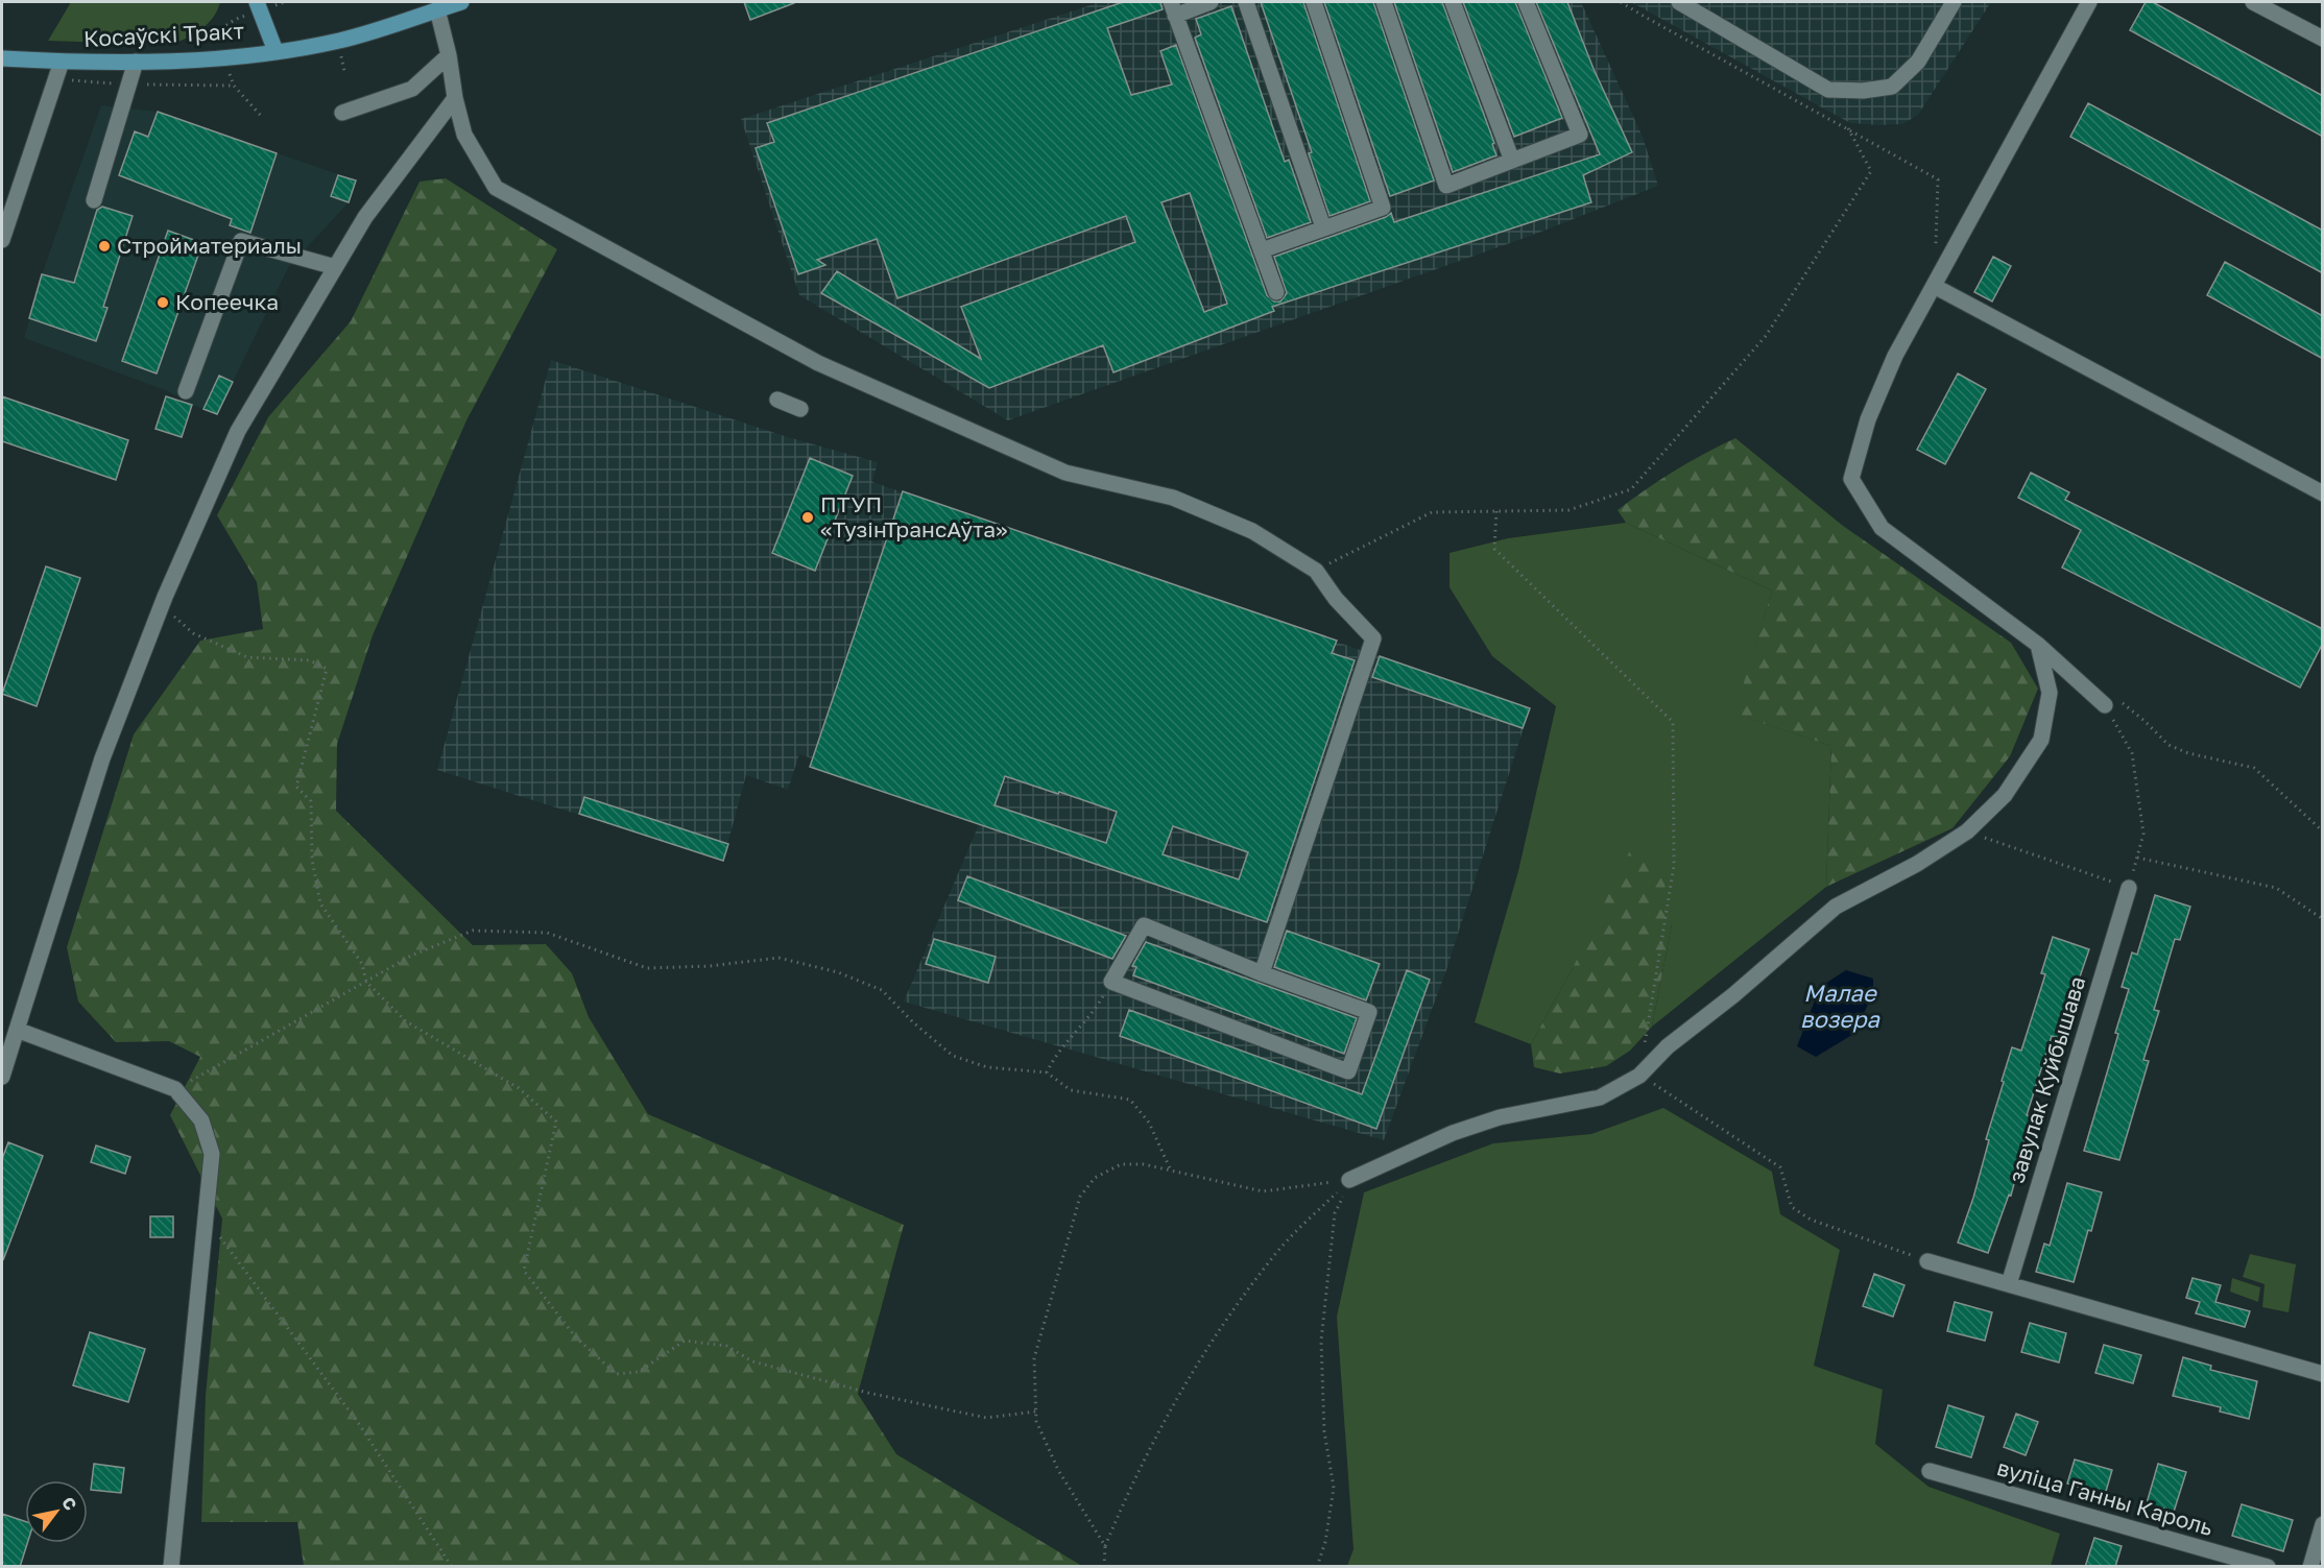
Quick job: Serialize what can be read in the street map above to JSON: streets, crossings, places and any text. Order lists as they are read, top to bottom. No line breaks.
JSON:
{"streets":{"main road":["Косаўскі Тракт"],"street":["завулак Куйбышава","вуліца Ганны Кароль"]},"water":["Малае возера"],"places":["Стройматериалы","Копеечка","ПТУП «ТузінТрансАўта»"],"north":"top right"}
